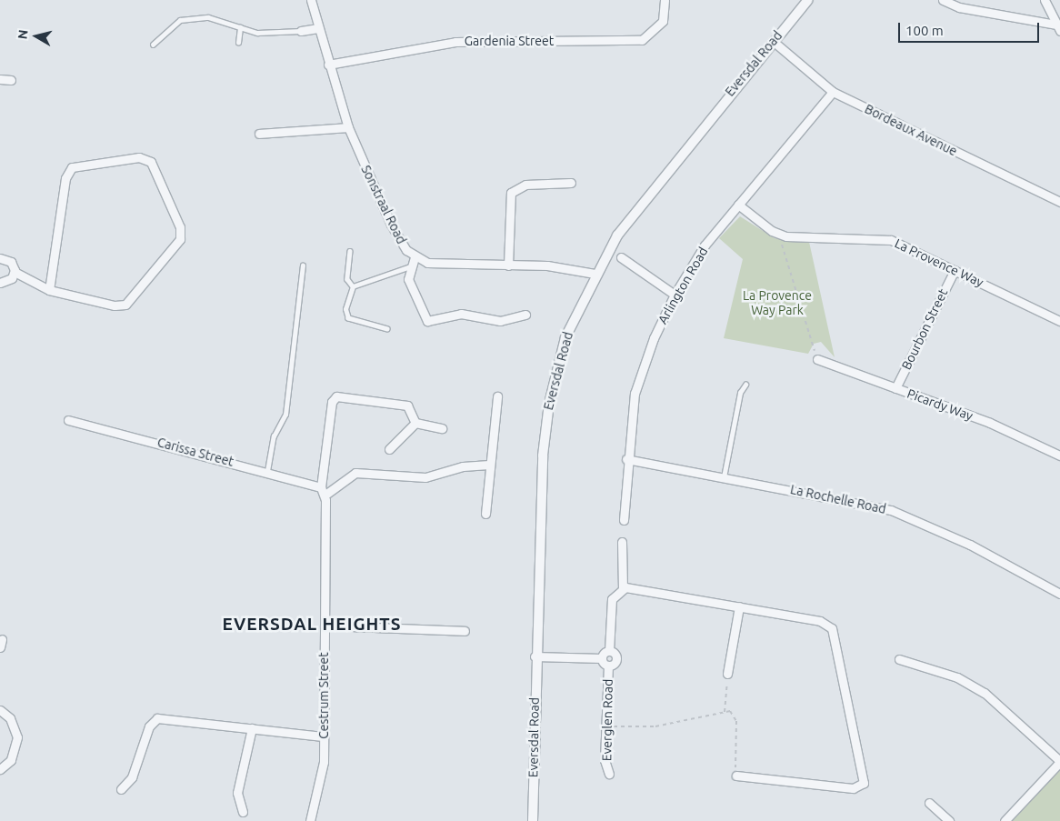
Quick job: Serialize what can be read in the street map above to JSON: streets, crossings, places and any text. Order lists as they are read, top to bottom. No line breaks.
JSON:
{"streets":{"street":["Gardenia Street","Eversdal Road","Bordeaux Avenue","Sonstraal Road","La Provence Way","Arlington Road","Bourbon Street","Picardy Way","Carissa Street","La Rochelle Road","Cestrum Street","Everglen Road"]},"crossings":[["Gardenia Street","Sonstraal Road"],["Eversdal Road","Bordeaux Avenue"],["Bordeaux Avenue","Arlington Road"],["La Provence Way","Bourbon Street"],["Arlington Road","La Rochelle Road"],["Bourbon Street","Picardy Way"],["Carissa Street","Cestrum Street"]],"districts":["EVERSDAL HEIGHTS"],"parks":["La Provence Way Park"],"scale_bar":"100 m","north":"left"}
